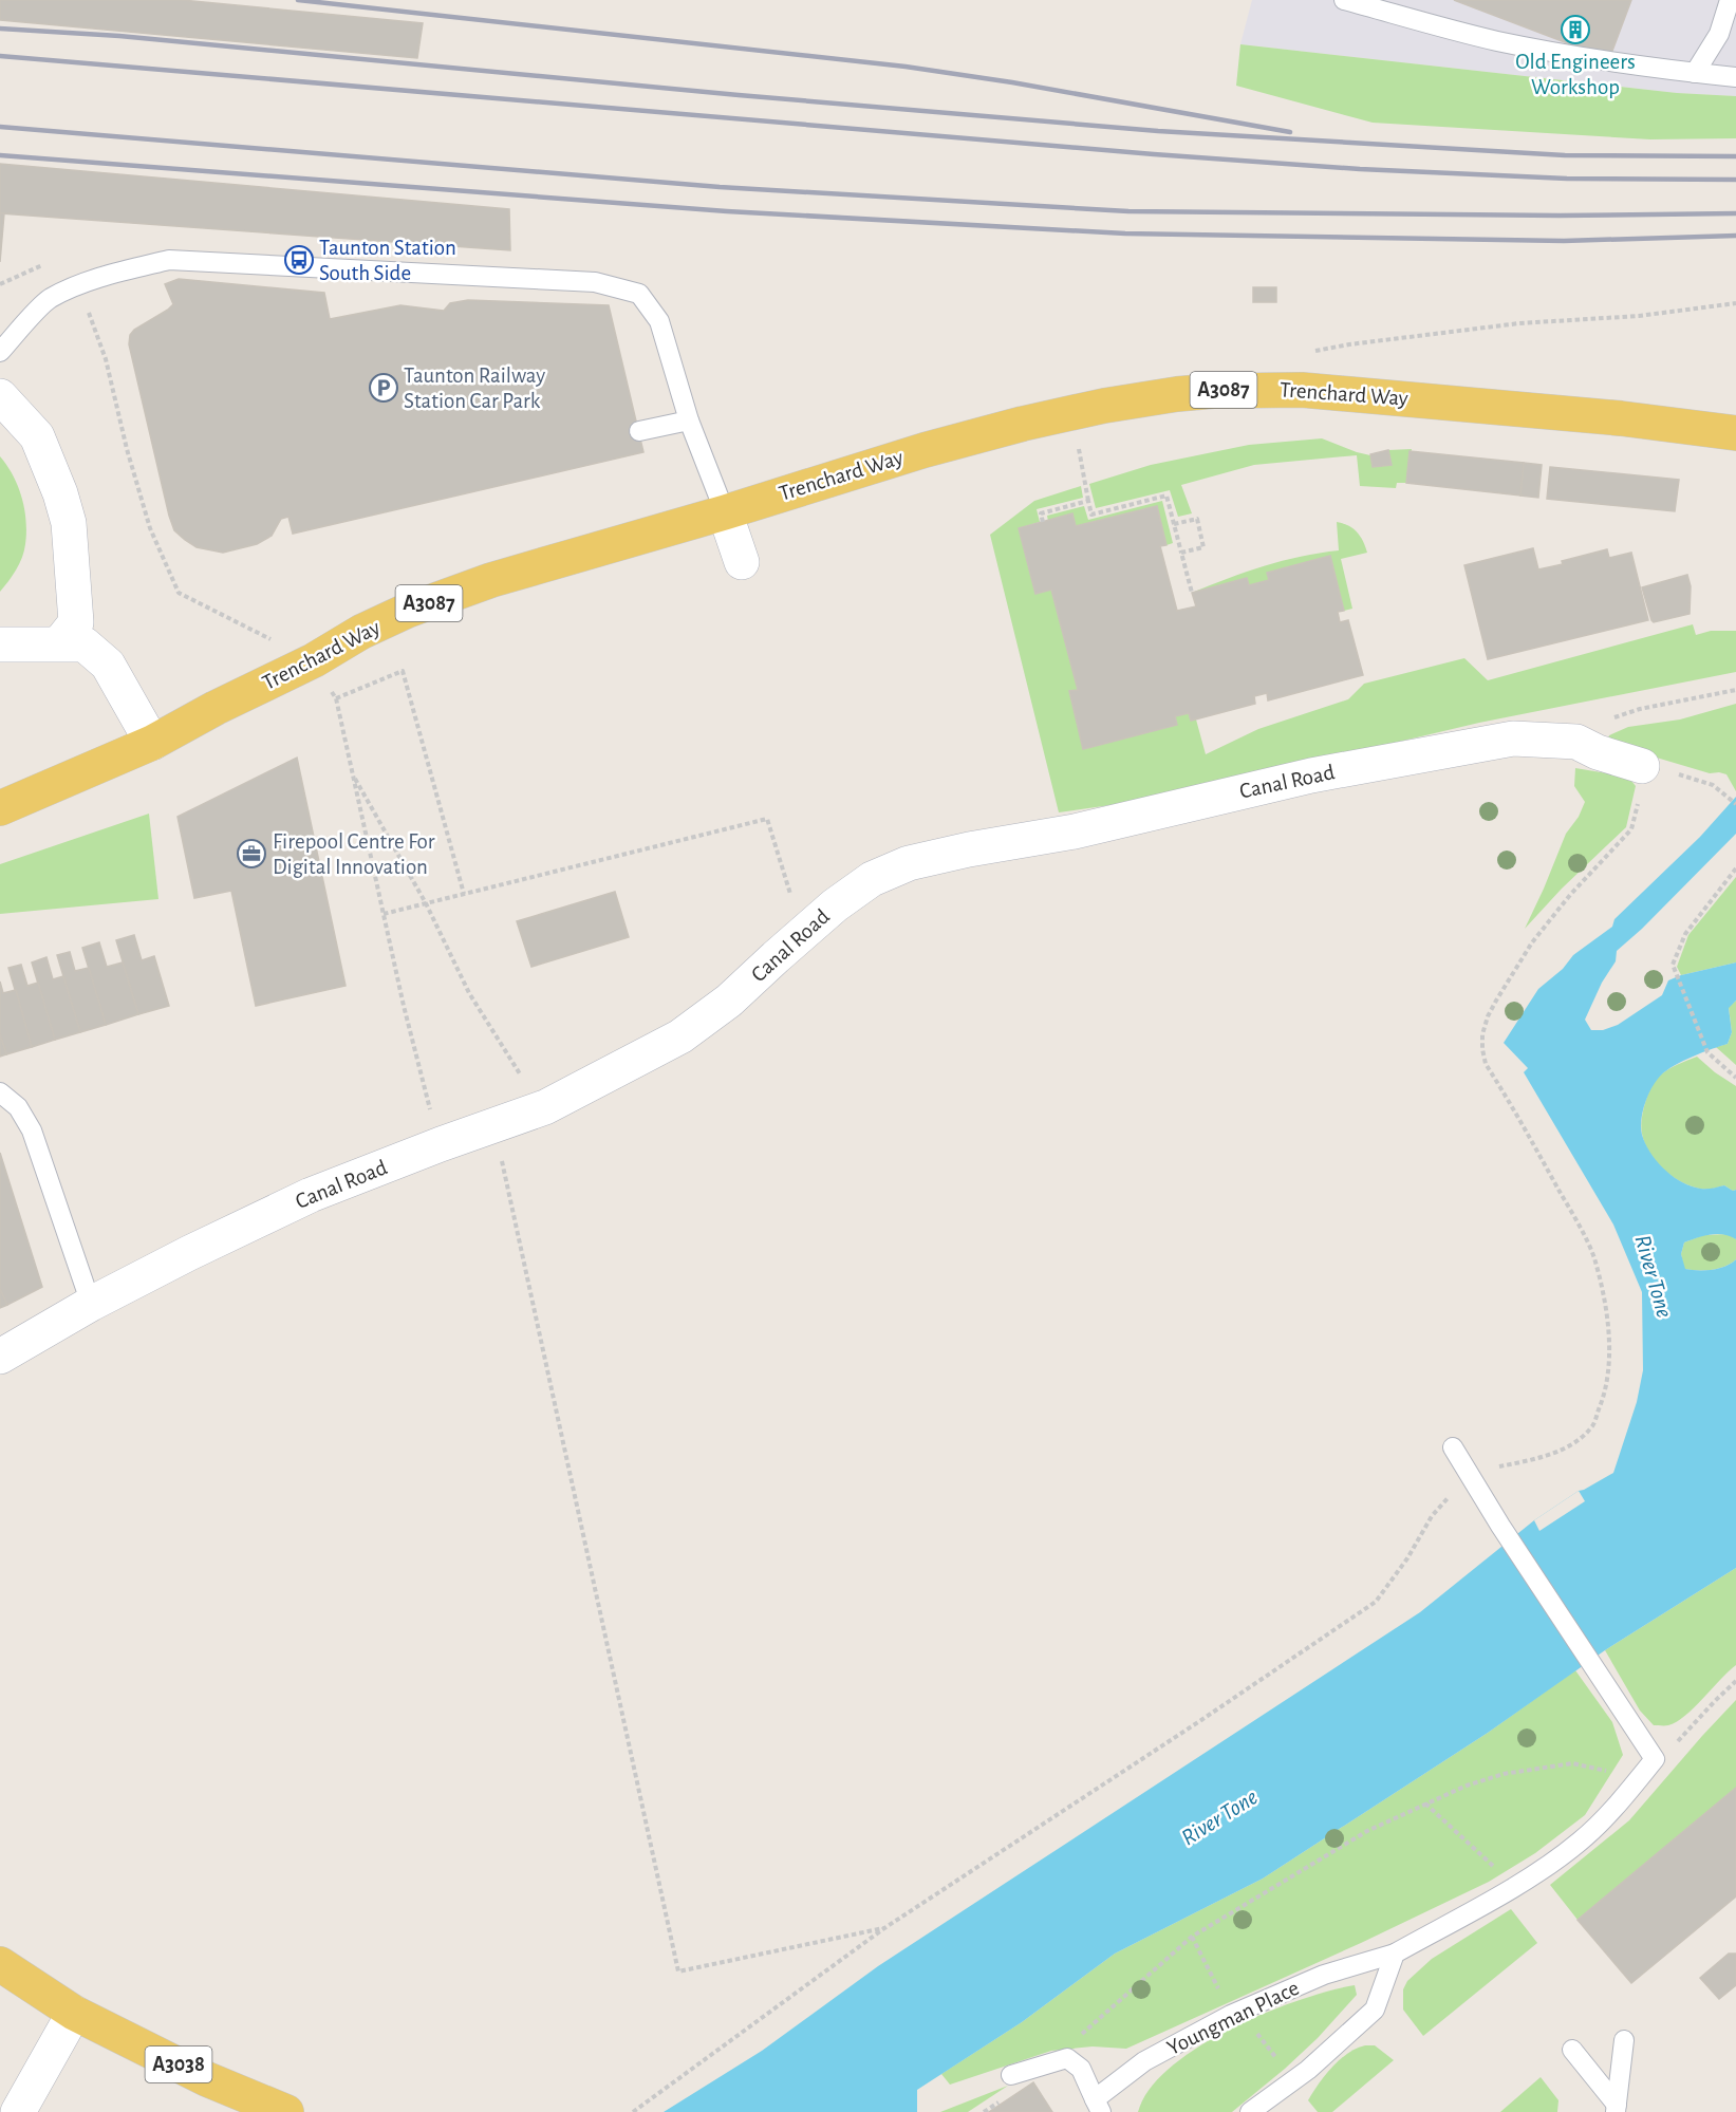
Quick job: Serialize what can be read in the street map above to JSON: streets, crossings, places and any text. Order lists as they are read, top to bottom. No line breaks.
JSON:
{"streets":{"main road":["A3087","Trenchard Way","A3038"],"street":["Canal Road"],"lane":["Youngman Place"]},"water":["River Tone"],"places":{"building":["Old Engineers Workshop"],"bus stop":["Taunton Station South Side"],"parking":["Taunton Railway Station Car Park"],"office":["Firepool Centre For Digital Innovation"]}}
